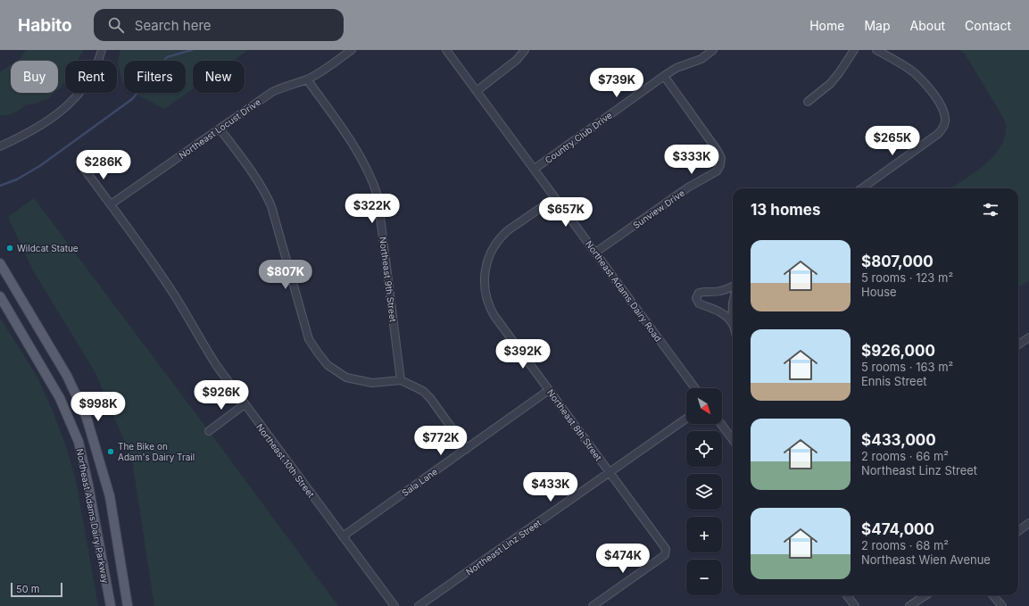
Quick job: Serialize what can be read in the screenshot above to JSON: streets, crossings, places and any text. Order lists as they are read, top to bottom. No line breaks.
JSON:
{"streets":{"main road":["Northeast Adams Dairy Parkway"],"street":["Northeast Locust Drive","Country Club Drive","Sunview Drive","Northeast 9th Street","Northeast Adams Dairy Road","Northeast 8th Street","Northeast 10th Street","Sala Lane","Northeast Linz Street"]},"crossings":[["Northeast Locust Drive","Northeast 9th Street"],["Northeast Locust Drive","Northeast 10th Street"],["Country Club Drive","Sunview Drive"],["Country Club Drive","Northeast Adams Dairy Road"],["Sunview Drive","Northeast Adams Dairy Road"],["Northeast Adams Dairy Road","Northeast 8th Street"],["Northeast 8th Street","Sala Lane"],["Northeast 8th Street","Northeast Linz Street"],["Northeast 10th Street","Sala Lane"]],"places":["Wildcat Statue","The Bike on Adam's Dairy Trail"],"scale_bar":"50 m","north":"bottom right","page":{"header":"Habito","search":"Search here","nav":["Home","Map","About","Contact"],"chip":["Buy","Rent","Filters","New"],"price":["$739K","$265K","$333K","$286K","$322K","$657K","$807K","$392K","$926K","$998K","$772K","$433K","$474K"],"heading":"13 homes","list":[{"name":"$807,000","note":"5 rooms · 123 m² · House"},{"name":"$926,000","note":"5 rooms · 163 m² · Ennis Street"},{"name":"$433,000","note":"2 rooms · 66 m² · Northeast Linz Street"},{"name":"$474,000","note":"2 rooms · 68 m² · Northeast Wien Avenue"}],"map_buttons":["+","−"],"scale":"50 m"}}
